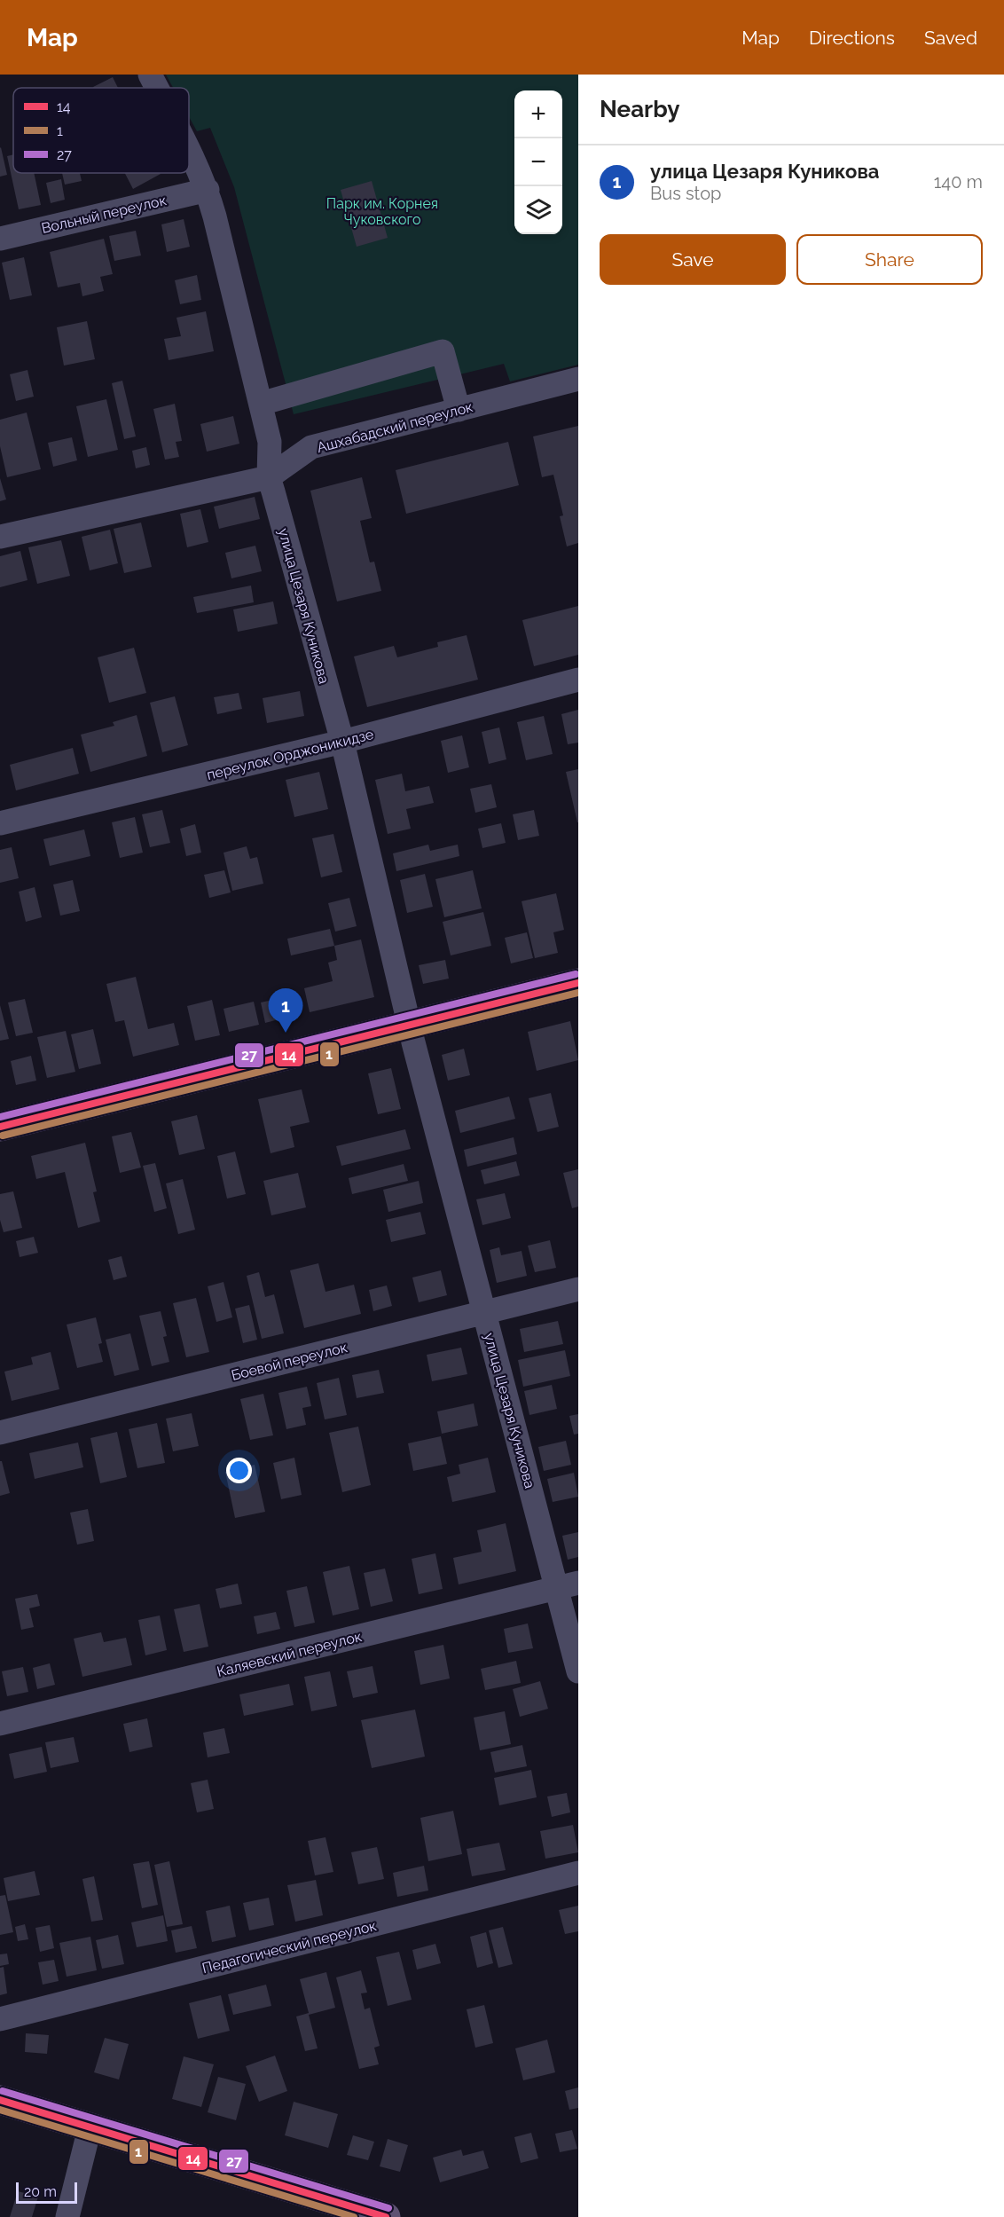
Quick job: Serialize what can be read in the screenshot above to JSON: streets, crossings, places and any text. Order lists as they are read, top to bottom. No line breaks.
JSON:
{"streets":{"street":["Вольный переулок","Ашхабадский переулок","улица Цезаря Куникова","переулок Орджоникидзе","Боевой переулок","Каляевский переулок","Педагогический переулок"]},"crossings":[["Вольный переулок","улица Цезаря Куникова"],["Ашхабадский переулок","улица Цезаря Куникова"],["улица Цезаря Куникова","переулок Орджоникидзе"],["улица Цезаря Куникова","Боевой переулок"],["улица Цезаря Куникова","Каляевский переулок"]],"parks":["Парк им. Корнея Чуковского"],"lines":["transit line 27","transit line 14","transit line 1"],"legend":["14","1","27"],"scale_bar":"20 m","page":{"header":"Map","nav":["Map","Directions","Saved"],"heading":"Nearby","map_buttons":["+","−"],"list":[{"mark":"1","name":"улица Цезаря Куникова","note":"Bus stop","value":"140 m"}],"buttons":["Save","Share"],"pins":"1","scale":"20 m"}}
